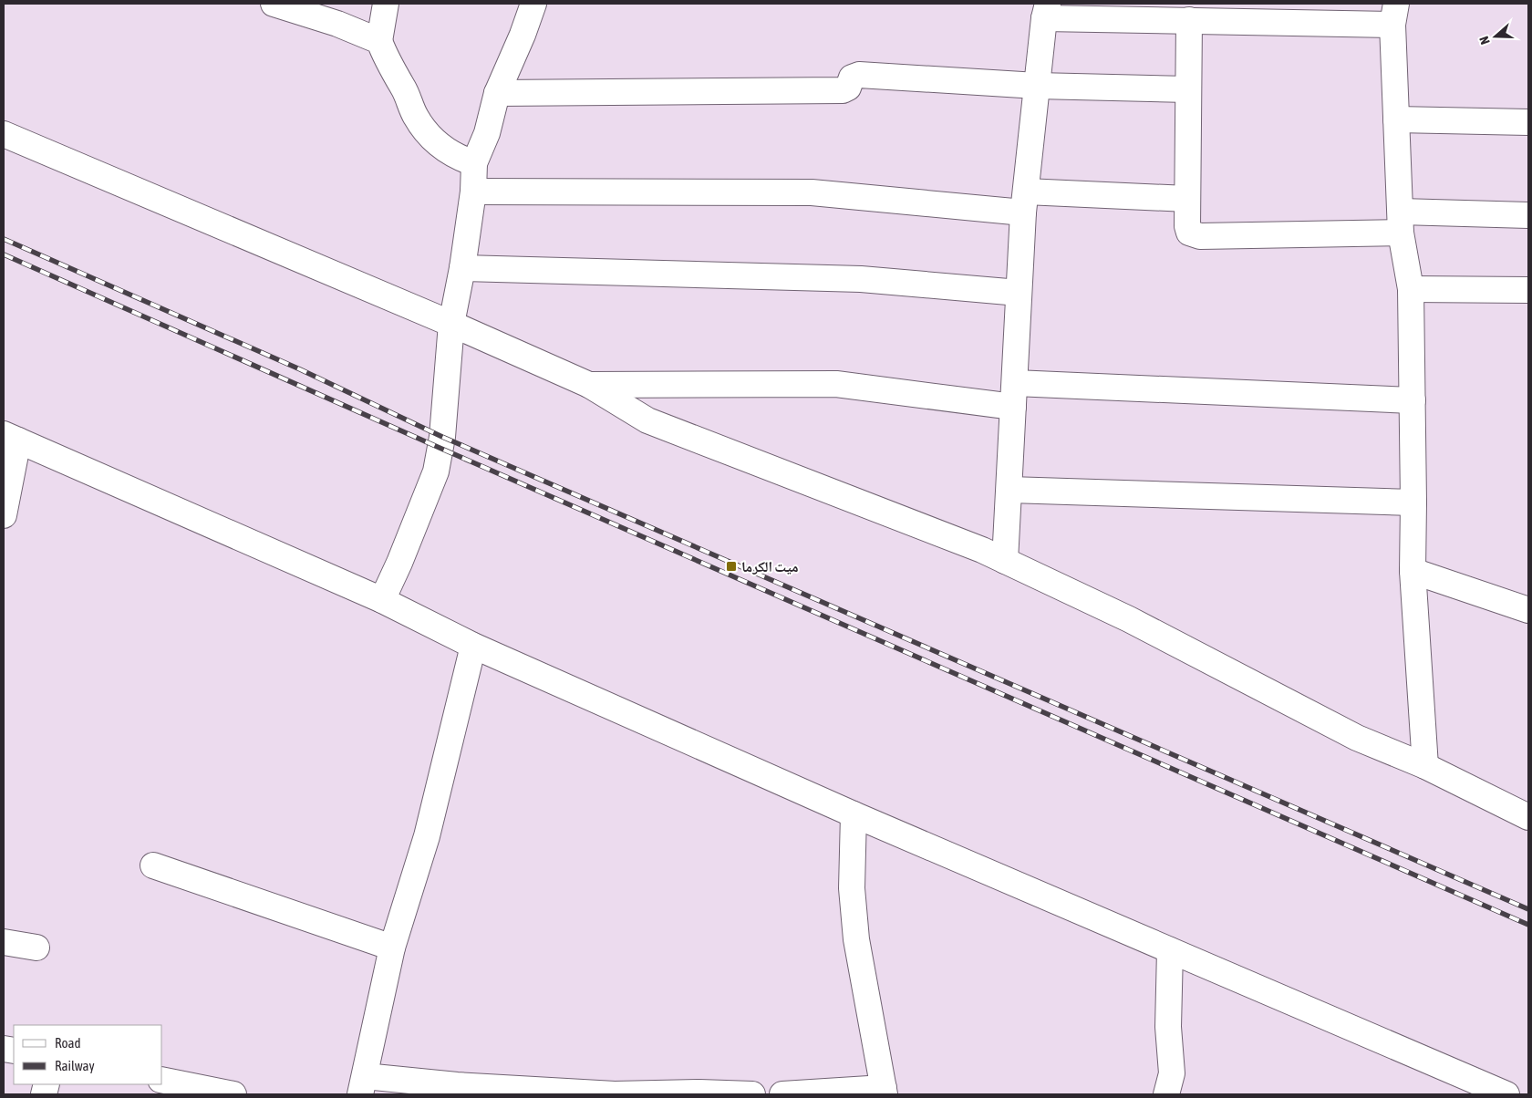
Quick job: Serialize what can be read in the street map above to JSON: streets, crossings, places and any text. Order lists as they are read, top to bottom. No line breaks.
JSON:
{"places":{"transit":["ميت الكرما"]},"legend":["Road","Railway"],"north":"left"}
